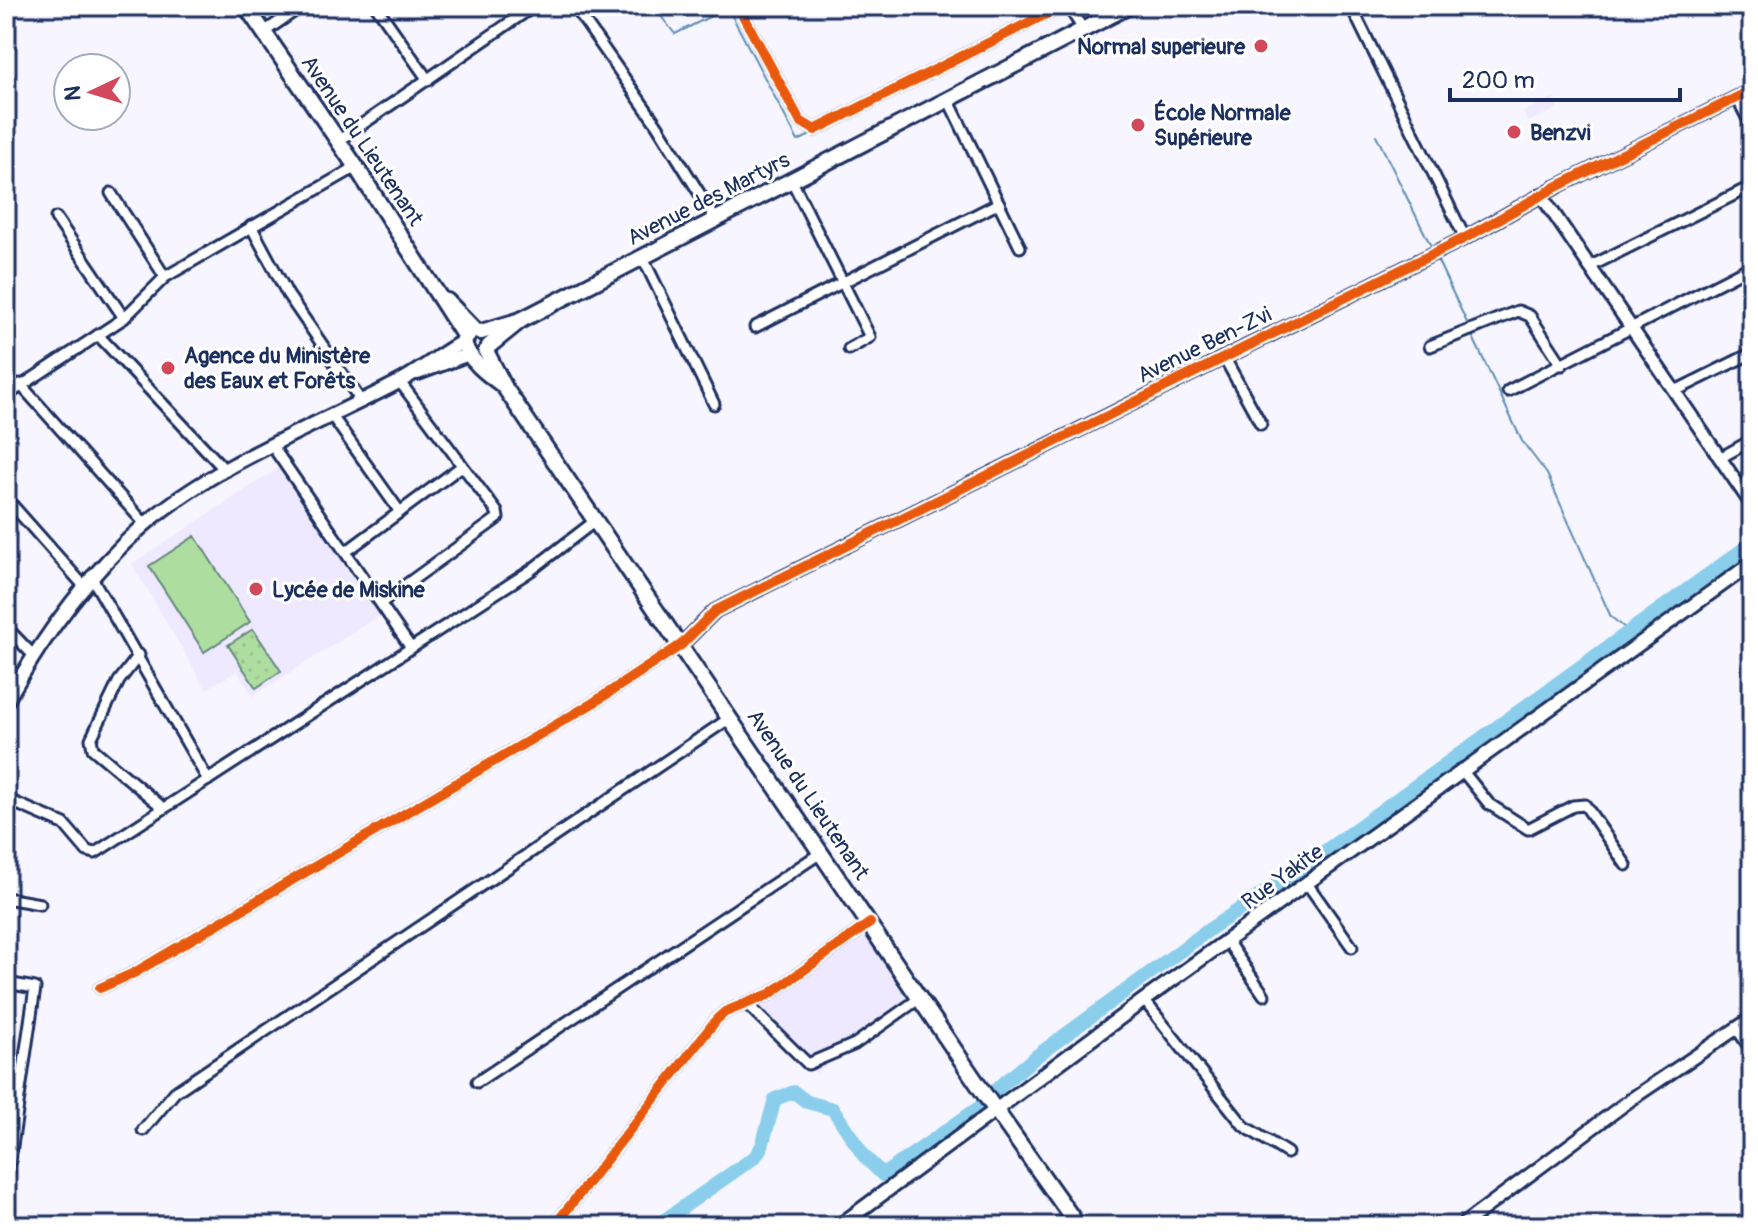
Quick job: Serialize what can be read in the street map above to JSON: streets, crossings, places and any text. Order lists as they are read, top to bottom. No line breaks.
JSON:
{"streets":{"main road":["Avenue du Lieutenant","Avenue des Martyrs","Rue Yakite"],"street":["Avenue Ben-Zvi"]},"crossings":[["Avenue du Lieutenant","Avenue des Martyrs"],["Avenue du Lieutenant","Avenue Ben-Zvi"],["Avenue du Lieutenant","Rue Yakite"]],"places":["Normal superieure","École Normale Supérieure","Benzvi","Agence du Ministère des Eaux et Forêts","Lycée de Miskine"],"scale_bar":"200 m","north":"left"}
